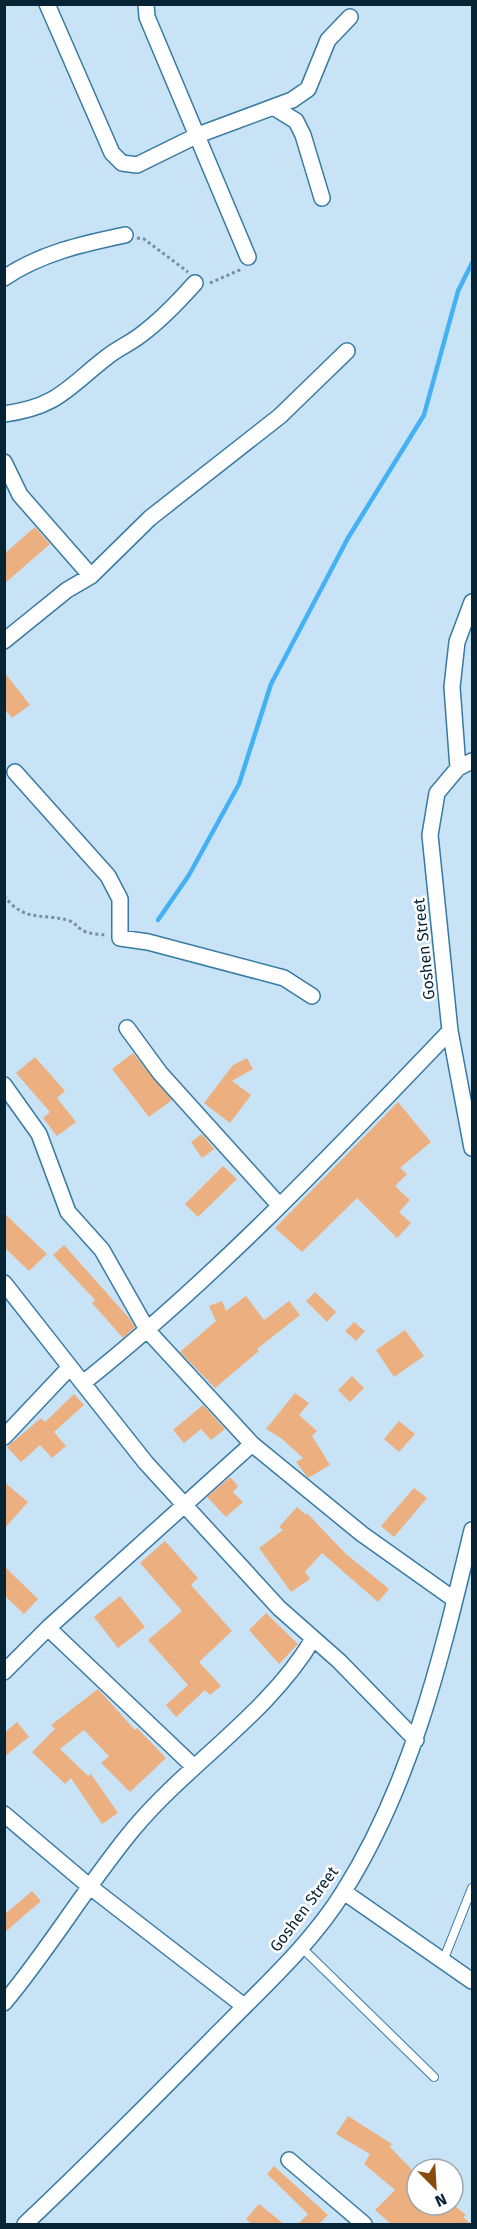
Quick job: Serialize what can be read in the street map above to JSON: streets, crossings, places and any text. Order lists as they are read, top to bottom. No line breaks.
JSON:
{"streets":{"street":["Goshen Street"]},"north":"bottom right"}
